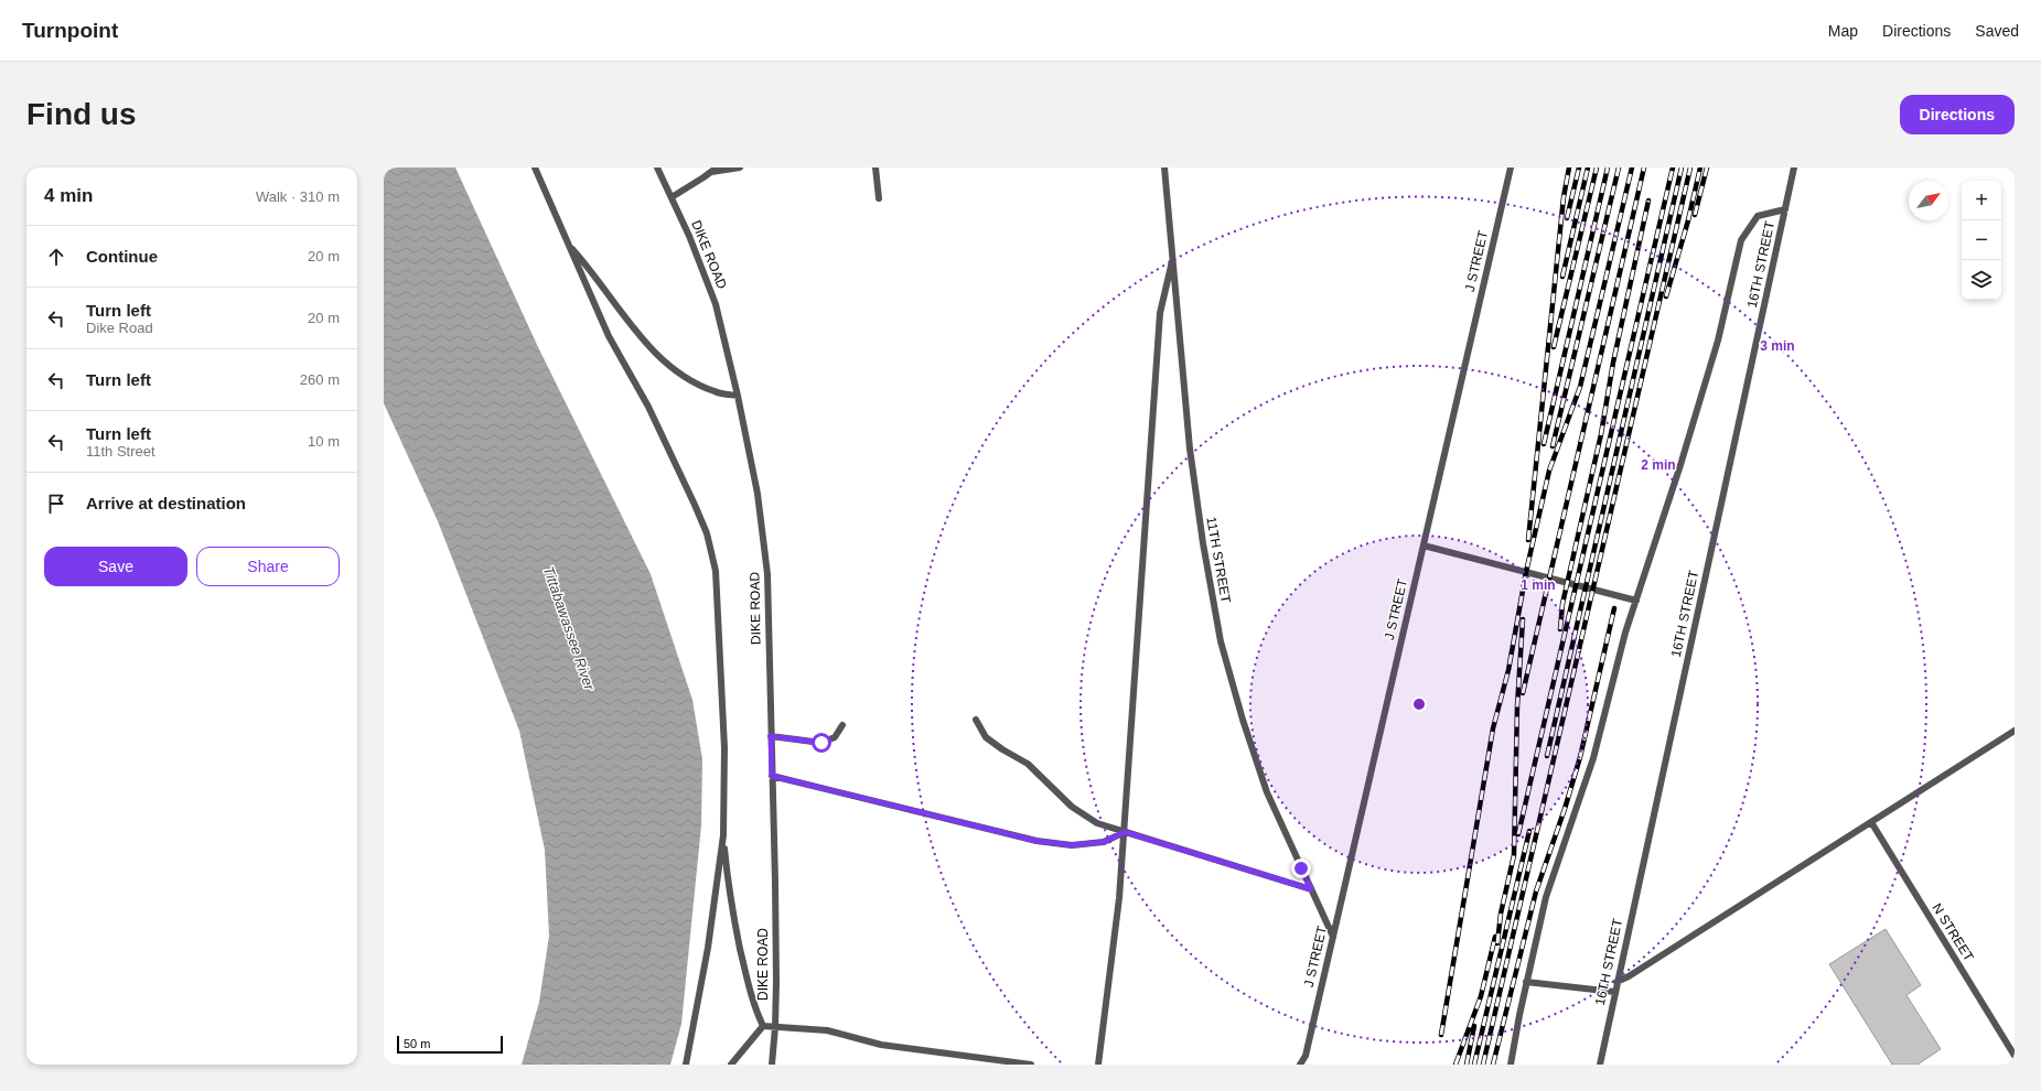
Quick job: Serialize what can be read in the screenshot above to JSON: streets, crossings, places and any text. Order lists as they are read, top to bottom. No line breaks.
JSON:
{"streets":{"lane":["DIKE ROAD","J STREET","16TH STREET","11TH STREET","N STREET"]},"crossings":[["J STREET","11TH STREET"]],"water":["Tittabawassee River"],"scale_bar":"50 m","north":"top right","page":{"header":"Turnpoint","nav":["Map","Directions","Saved"],"buttons":["Directions",["Save","Share"]],"title":"Find us","heading":["4 min","Walk · 310 m"],"map_buttons":["+","−"],"list":[["Continue","20 m"],["Turn left","Dike Road","20 m"],["Turn left","260 m"],["Turn left","11th Street","10 m"],"Arrive at destination"],"scale":"50 m"},"rings":["3 min","2 min","1 min"]}
